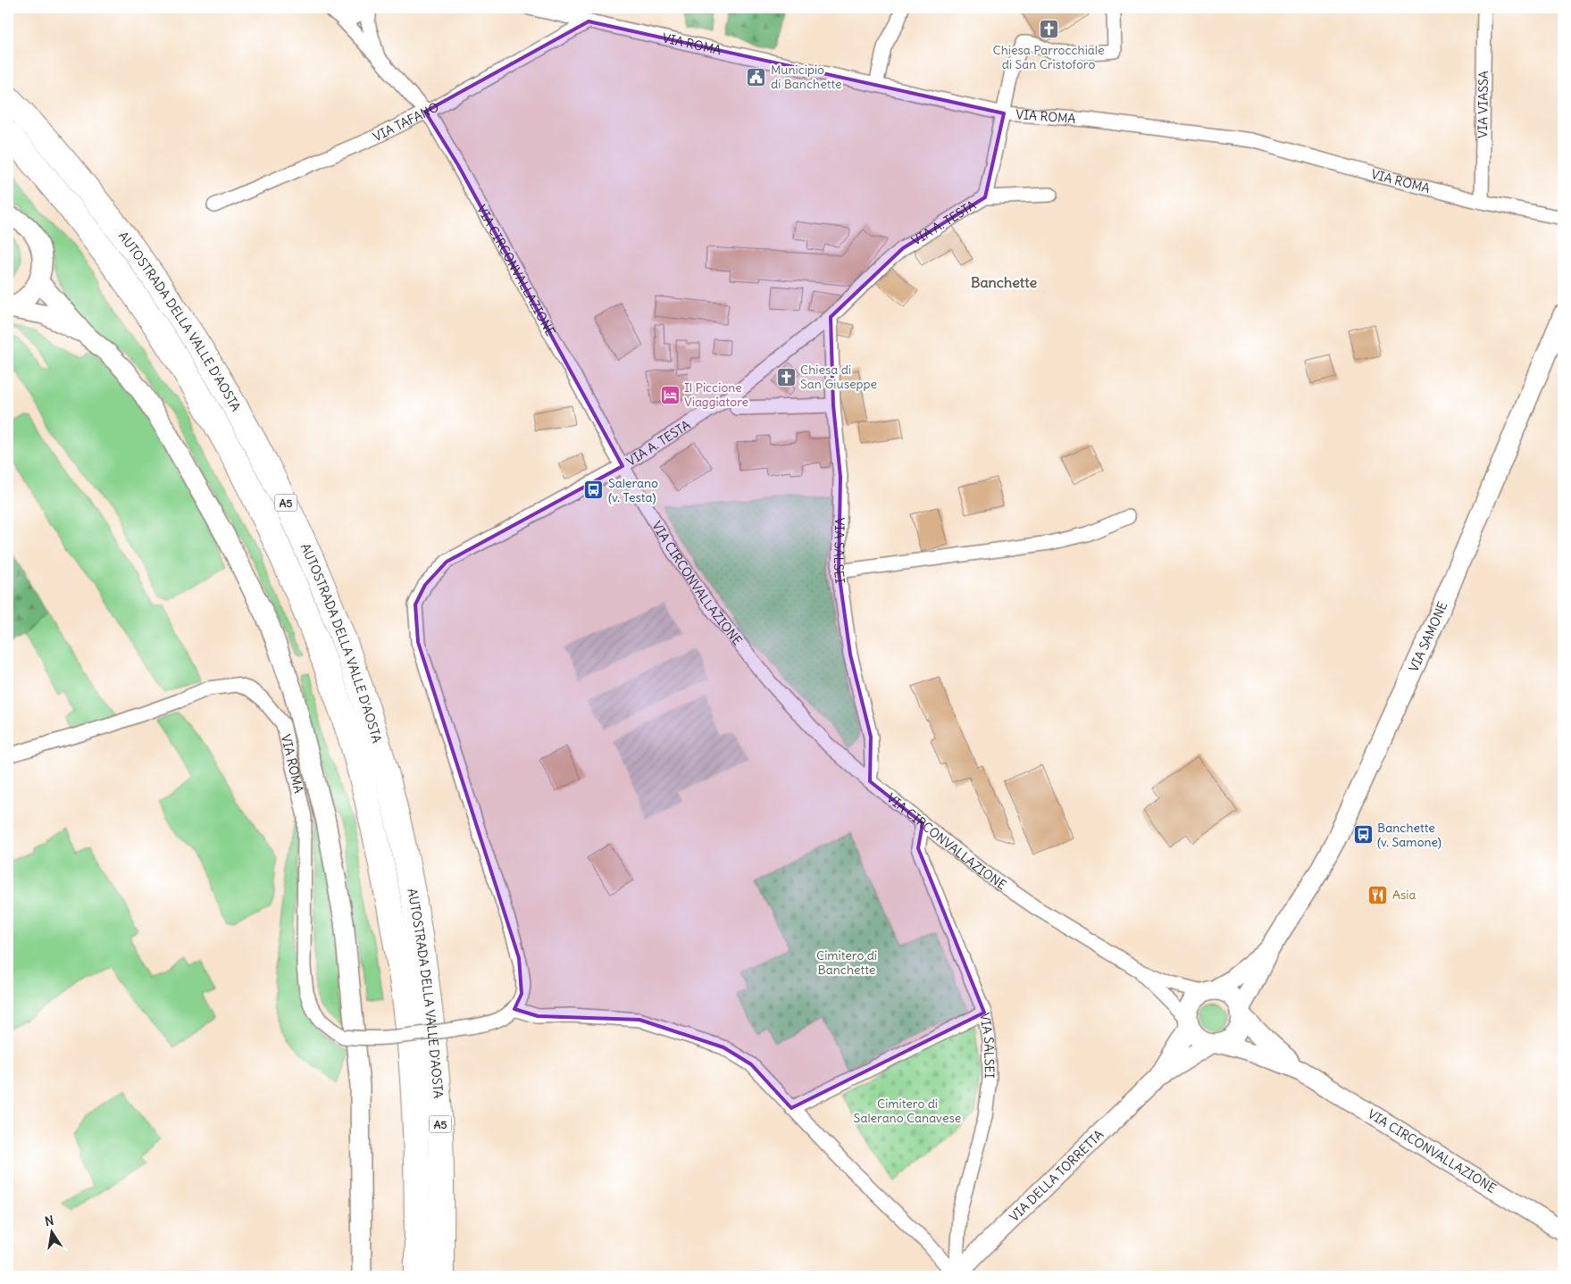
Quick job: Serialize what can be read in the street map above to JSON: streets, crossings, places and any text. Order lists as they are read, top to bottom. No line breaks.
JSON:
{"streets":{"highway":["AUTOSTRADA DELLA VALLE D'AOSTA","A5"],"main road":["VIA CIRCONVALLAZIONE","VIA SAMONE","VIA DELLA TORRETTA"],"street":["VIA ROMA","VIA VIASSA","VIA TAFANO","VIA A. TESTA","VIA SALSEI"]},"crossings":[["VIA ROMA","VIA VIASSA"],["VIA ROMA","VIA TAFANO"],["VIA ROMA","VIA A. TESTA"],["VIA TAFANO","VIA CIRCONVALLAZIONE"],["VIA A. TESTA","VIA CIRCONVALLAZIONE"],["VIA A. TESTA","VIA SALSEI"],["VIA CIRCONVALLAZIONE","VIA SALSEI"],["VIA CIRCONVALLAZIONE","VIA SAMONE"],["VIA SALSEI","VIA DELLA TORRETTA"]],"districts":["Banchette"],"parks":["Cimitero di Banchette","Cimitero di Salerano Canavese"],"places":{"church":["Chiesa Parrocchiale di San Cristoforo","Chiesa di San Giuseppe"],"public building":["Municipio di Banchette"],"hotel":["Il Piccione Viaggiatore"],"bus stop":["Salerano (v. Testa)","Banchette (v. Samone)"],"restaurant":["Asia"]},"north":"top"}
